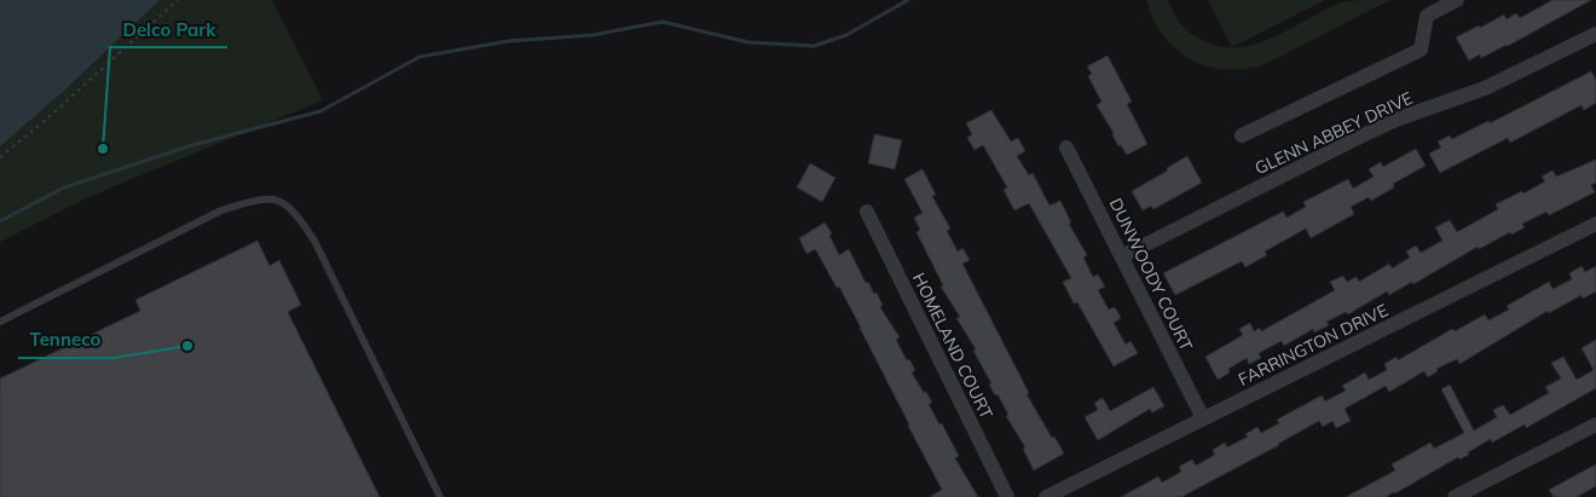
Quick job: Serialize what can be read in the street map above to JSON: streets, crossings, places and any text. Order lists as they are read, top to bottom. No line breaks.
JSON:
{"streets":{"street":["GLENN ABBEY DRIVE","DUNWOODY COURT","FARRINGTON DRIVE","HOMELAND COURT"]},"crossings":[["GLENN ABBEY DRIVE","DUNWOODY COURT"],["DUNWOODY COURT","FARRINGTON DRIVE"]],"places":["Delco Park","Tenneco"]}
